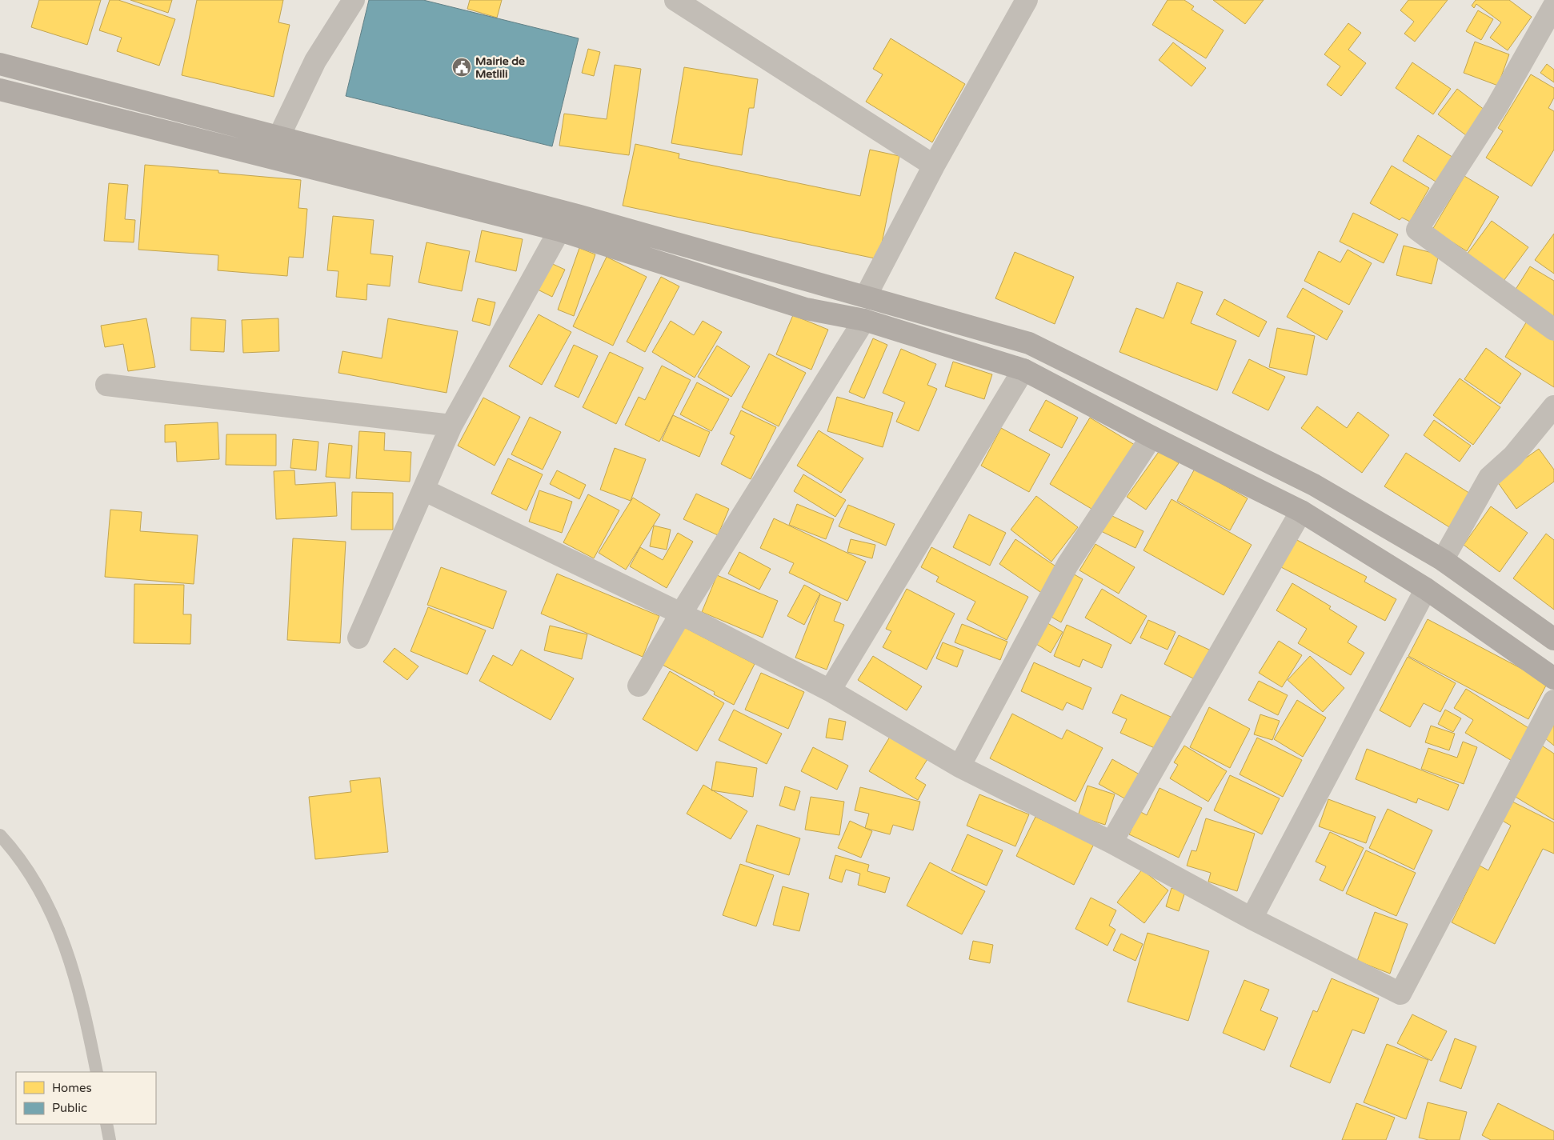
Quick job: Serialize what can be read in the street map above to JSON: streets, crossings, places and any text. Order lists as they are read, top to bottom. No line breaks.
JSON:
{"places":{"public building":["Mairie de Metlili"]},"legend":["Homes","Public"]}
